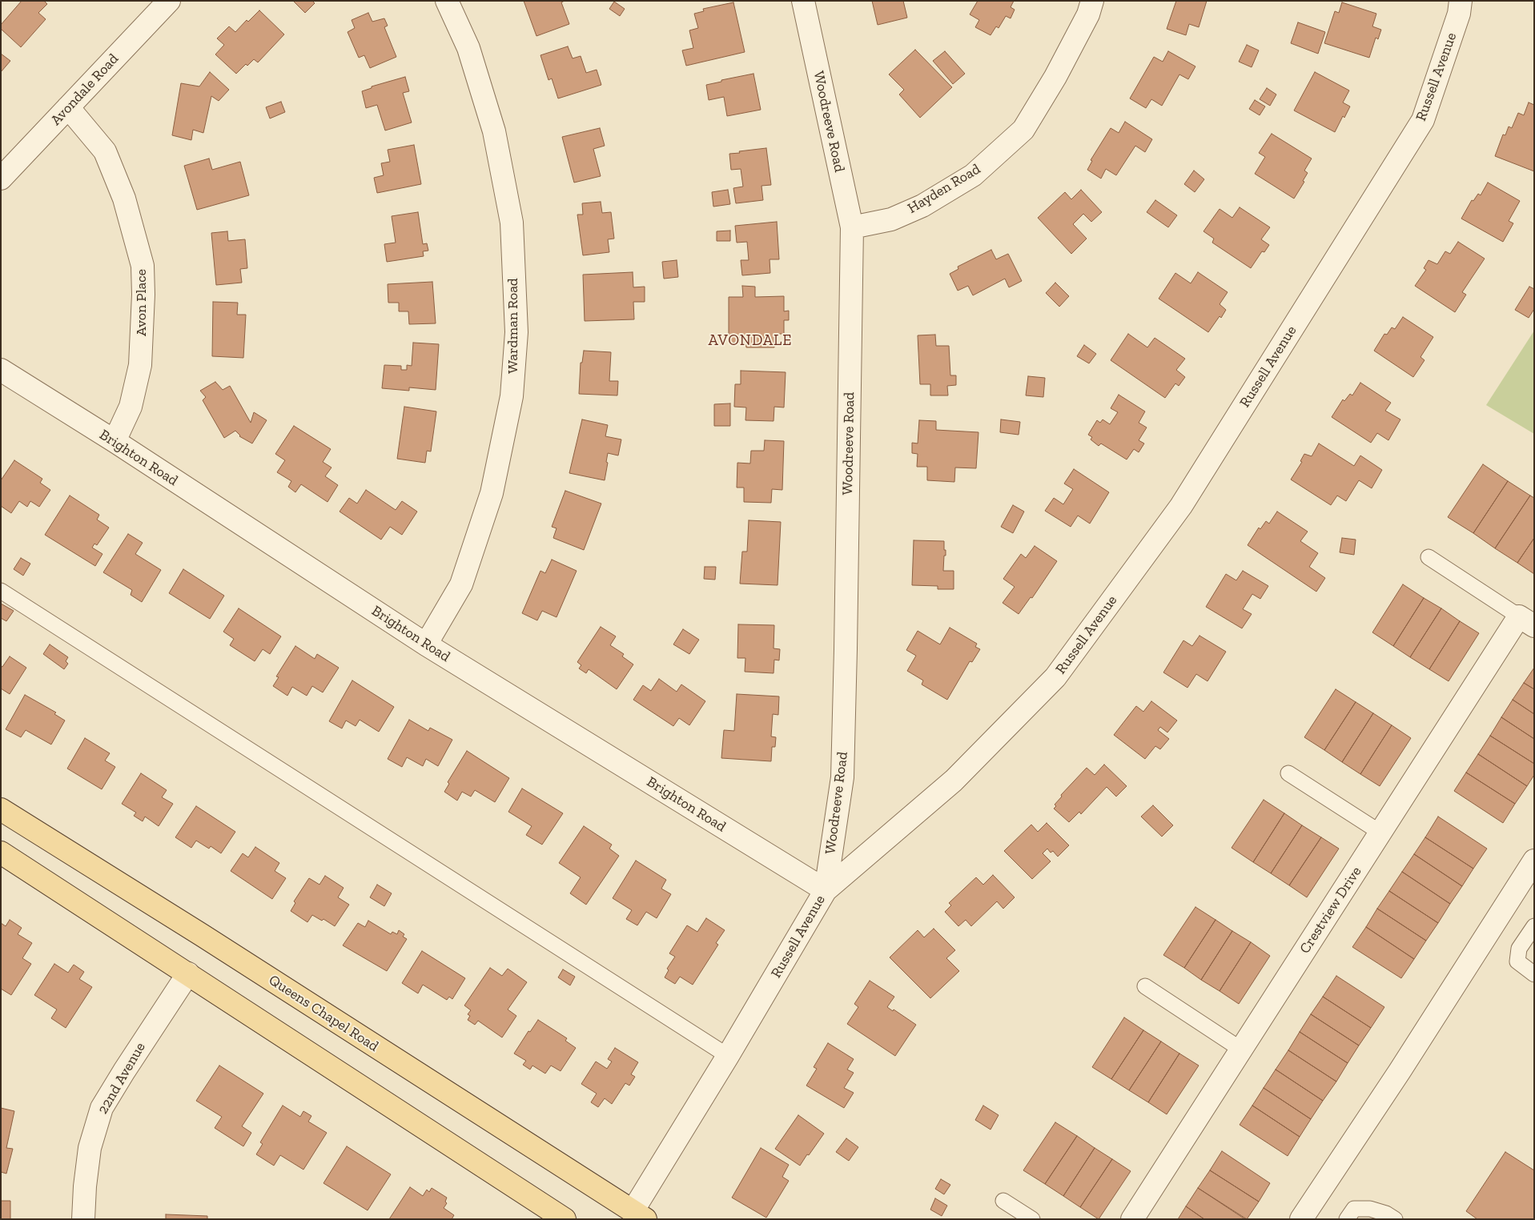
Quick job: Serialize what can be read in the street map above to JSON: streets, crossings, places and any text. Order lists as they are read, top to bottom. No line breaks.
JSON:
{"streets":{"main road":["Queens Chapel Road"],"street":["Russell Avenue","Avondale Road","Woodreeve Road","Hayden Road","Avon Place","Wardman Road","Brighton Road","Crestview Drive","22nd Avenue"]},"crossings":[["Russell Avenue","Woodreeve Road"],["Russell Avenue","Brighton Road"],["Russell Avenue","Queens Chapel Road"],["Avondale Road","Avon Place"],["Woodreeve Road","Hayden Road"],["Woodreeve Road","Brighton Road"],["Avon Place","Brighton Road"],["Wardman Road","Brighton Road"]],"districts":["AVONDALE"]}
